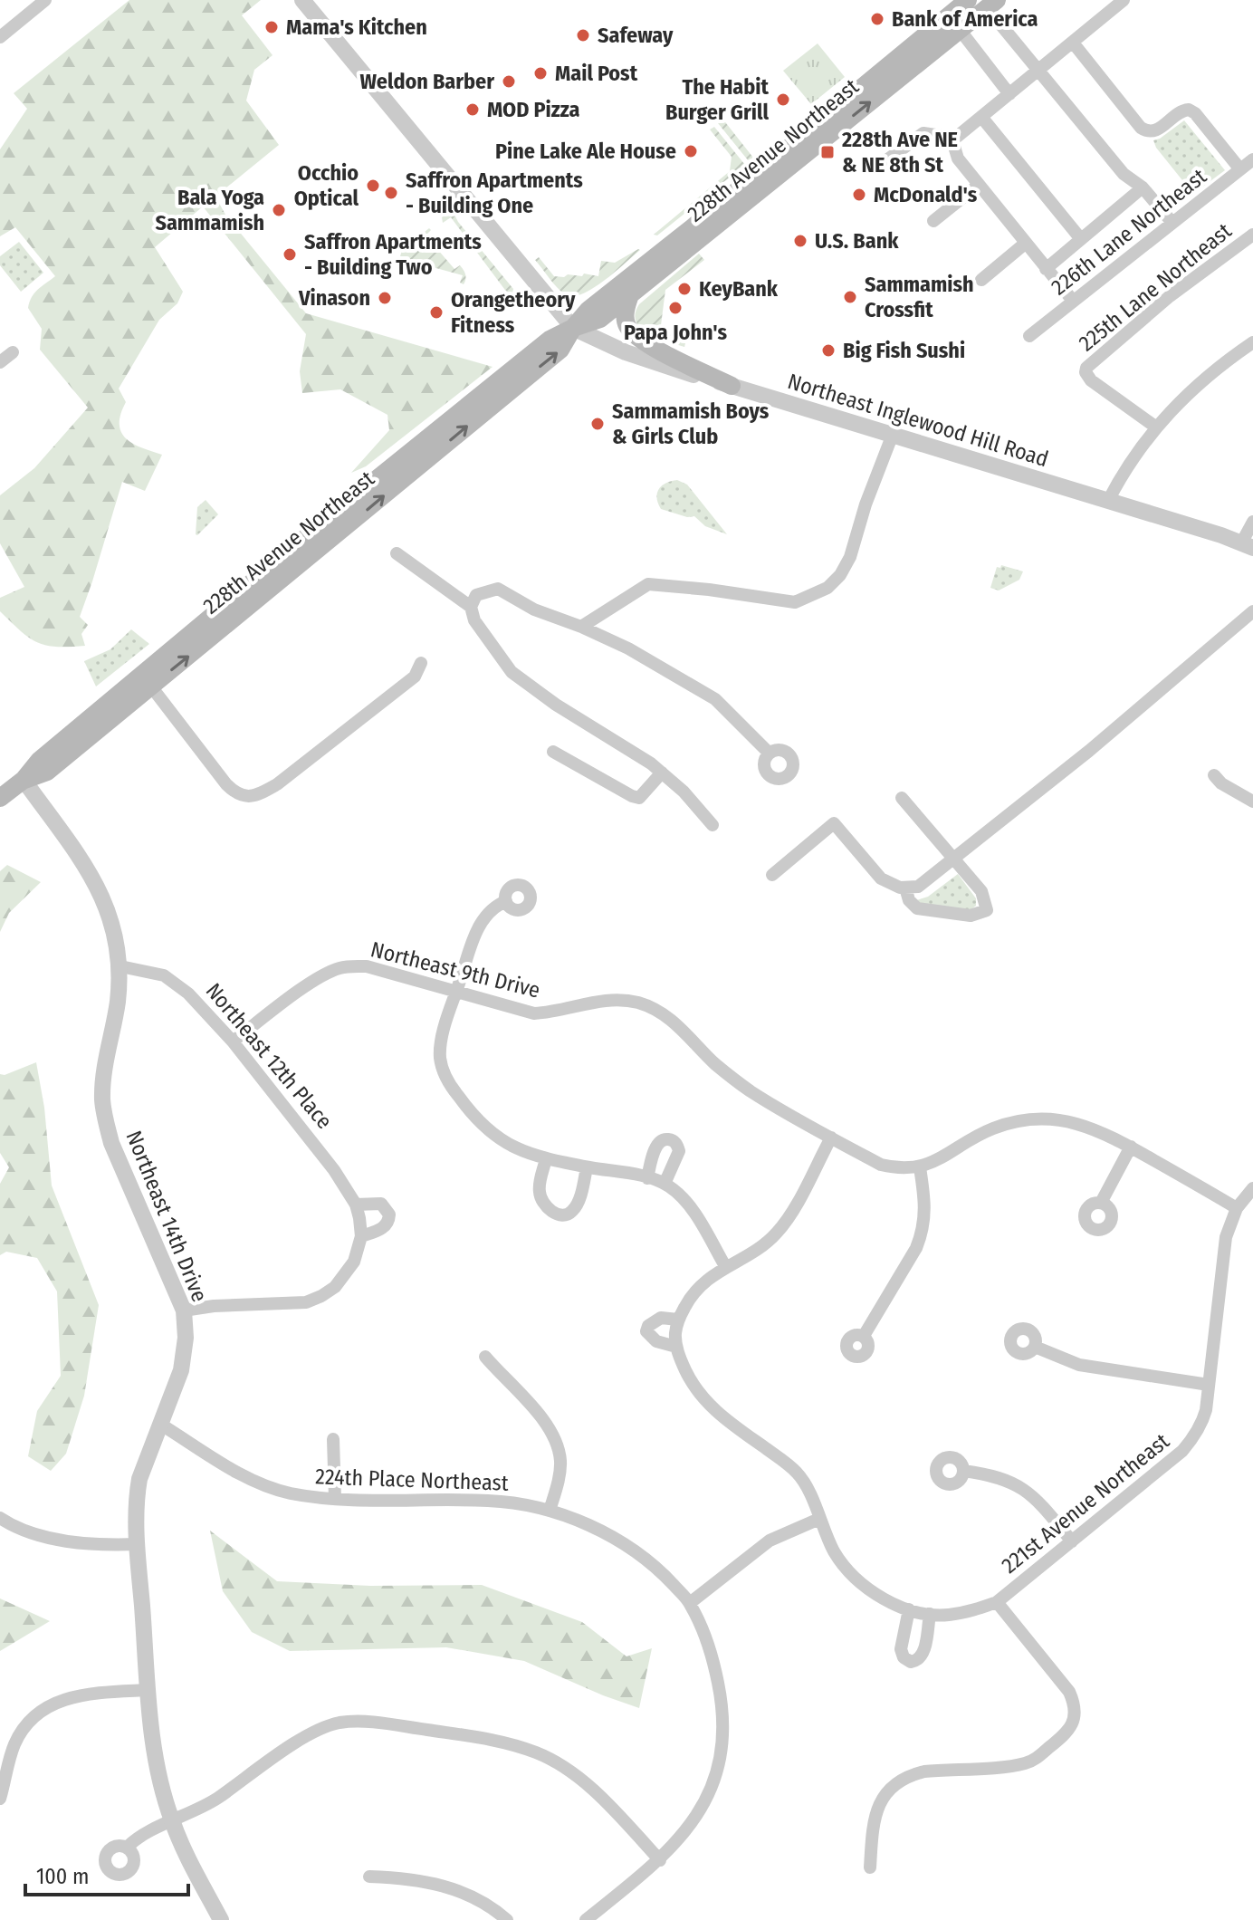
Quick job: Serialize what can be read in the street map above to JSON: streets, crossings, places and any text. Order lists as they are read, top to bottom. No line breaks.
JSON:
{"streets":{"main road":["228th Avenue Northeast"],"street":["226th Lane Northeast","225th Lane Northeast","Northeast Inglewood Hill Road","Northeast 9th Drive","Northeast 12th Place","Northeast 14th Drive","224th Place Northeast","221st Avenue Northeast"]},"crossings":[["228th Avenue Northeast","Northeast Inglewood Hill Road"],["Northeast 9th Drive","Northeast 12th Place"],["Northeast 9th Drive","221st Avenue Northeast"],["Northeast 12th Place","Northeast 14th Drive"],["Northeast 14th Drive","224th Place Northeast"]],"places":{"other":["Bank of America","Mama's Kitchen","Safeway","Mail Post","Weldon Barber","The Habit Burger Grill","MOD Pizza","Pine Lake Ale House","Occhio Optical","Saffron Apartments - Building One","McDonald's","Bala Yoga Sammamish","U.S. Bank","Saffron Apartments - Building Two","KeyBank","Sammamish Crossfit","Vinason","Papa John's","Orangetheory Fitness","Big Fish Sushi","Sammamish Boys & Girls Club"],"transit":["228th Ave NE & NE 8th St"]},"scale_bar":"100 m"}
